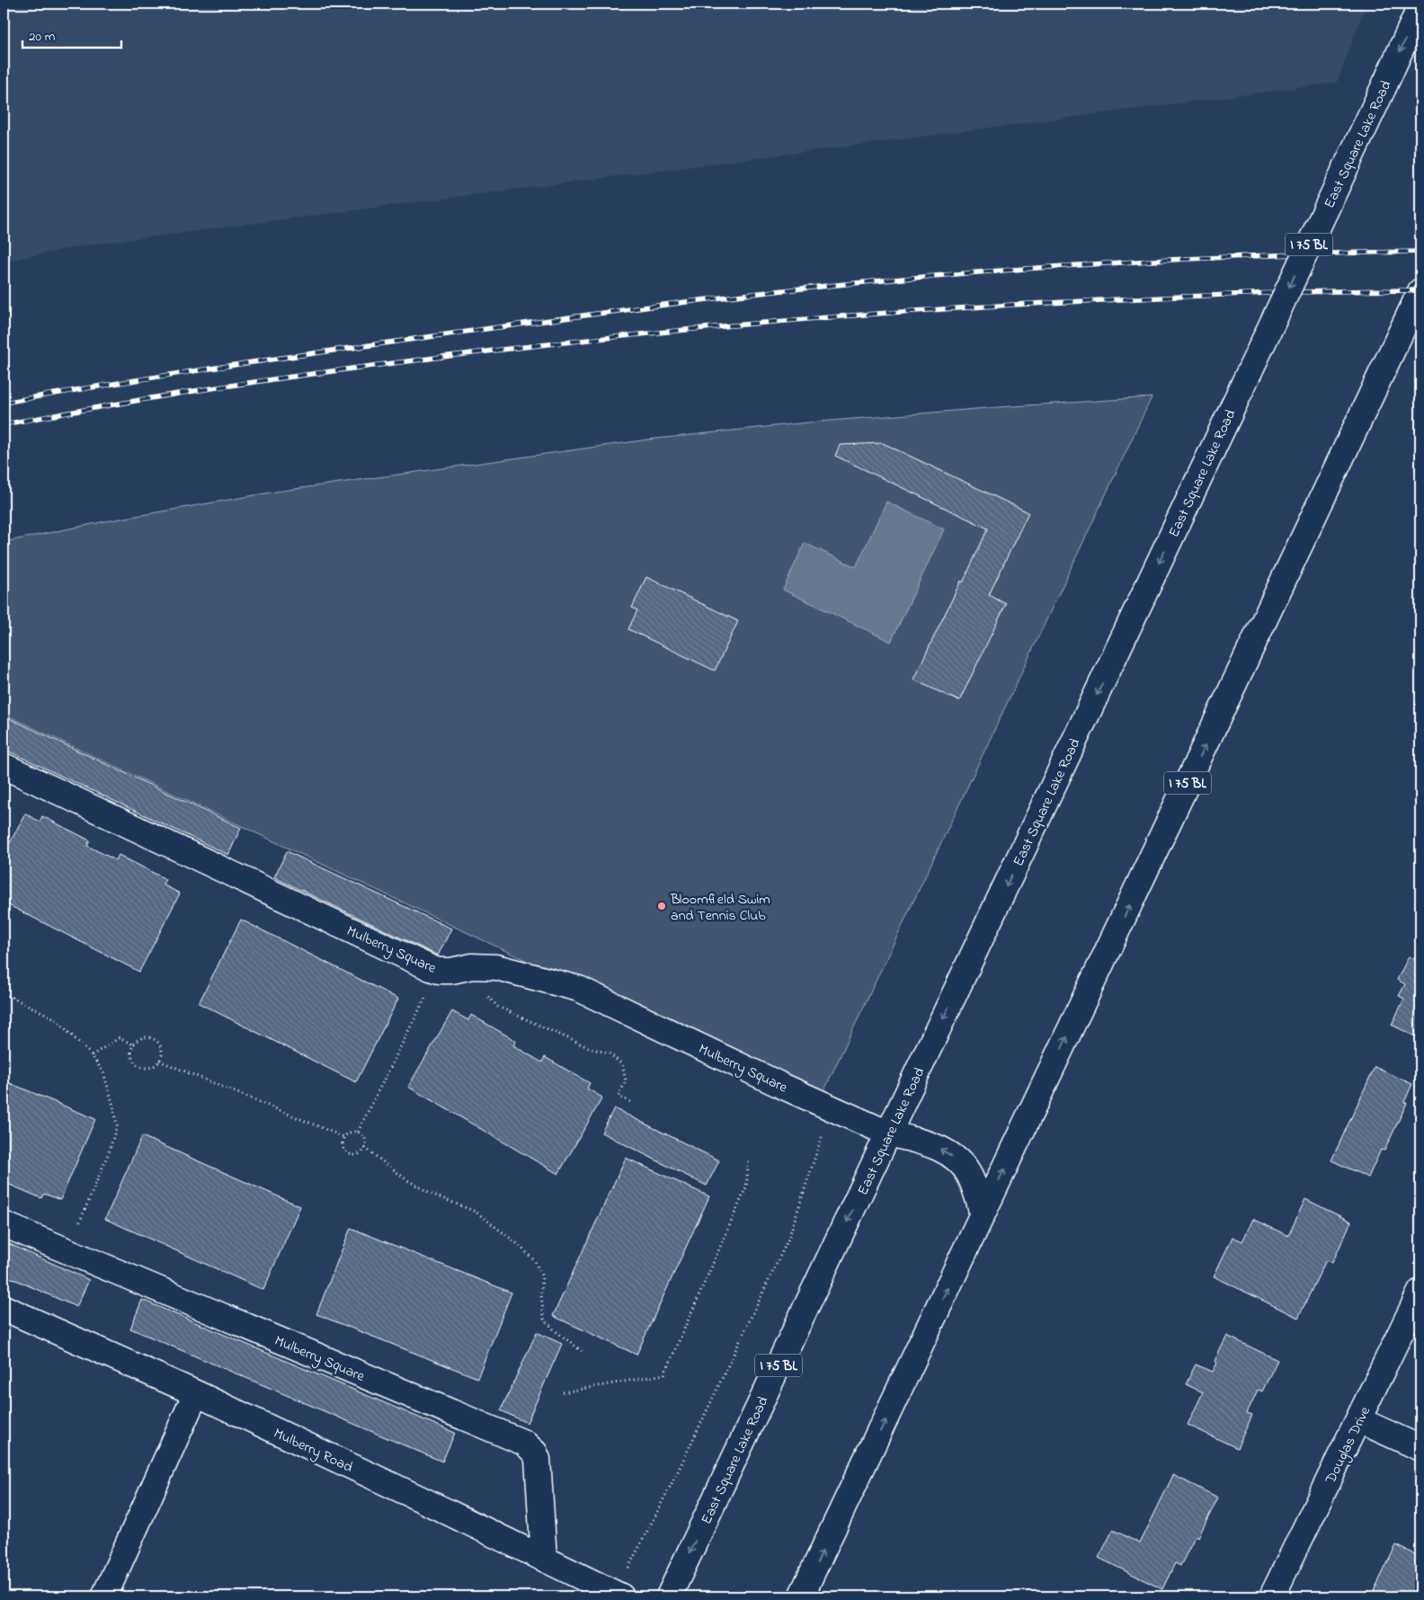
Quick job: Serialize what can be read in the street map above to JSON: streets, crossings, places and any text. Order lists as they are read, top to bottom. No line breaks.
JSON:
{"streets":{"main road":["East Square Lake Road","I 75 BL","Mulberry Square","Douglas Drive","Mulberry Road"]},"crossings":[["East Square Lake Road","Mulberry Square"],["I 75 BL","Mulberry Square"],["Mulberry Square","Mulberry Road"]],"places":["Bloomfield Swim and Tennis Club"],"scale_bar":"20 m"}
